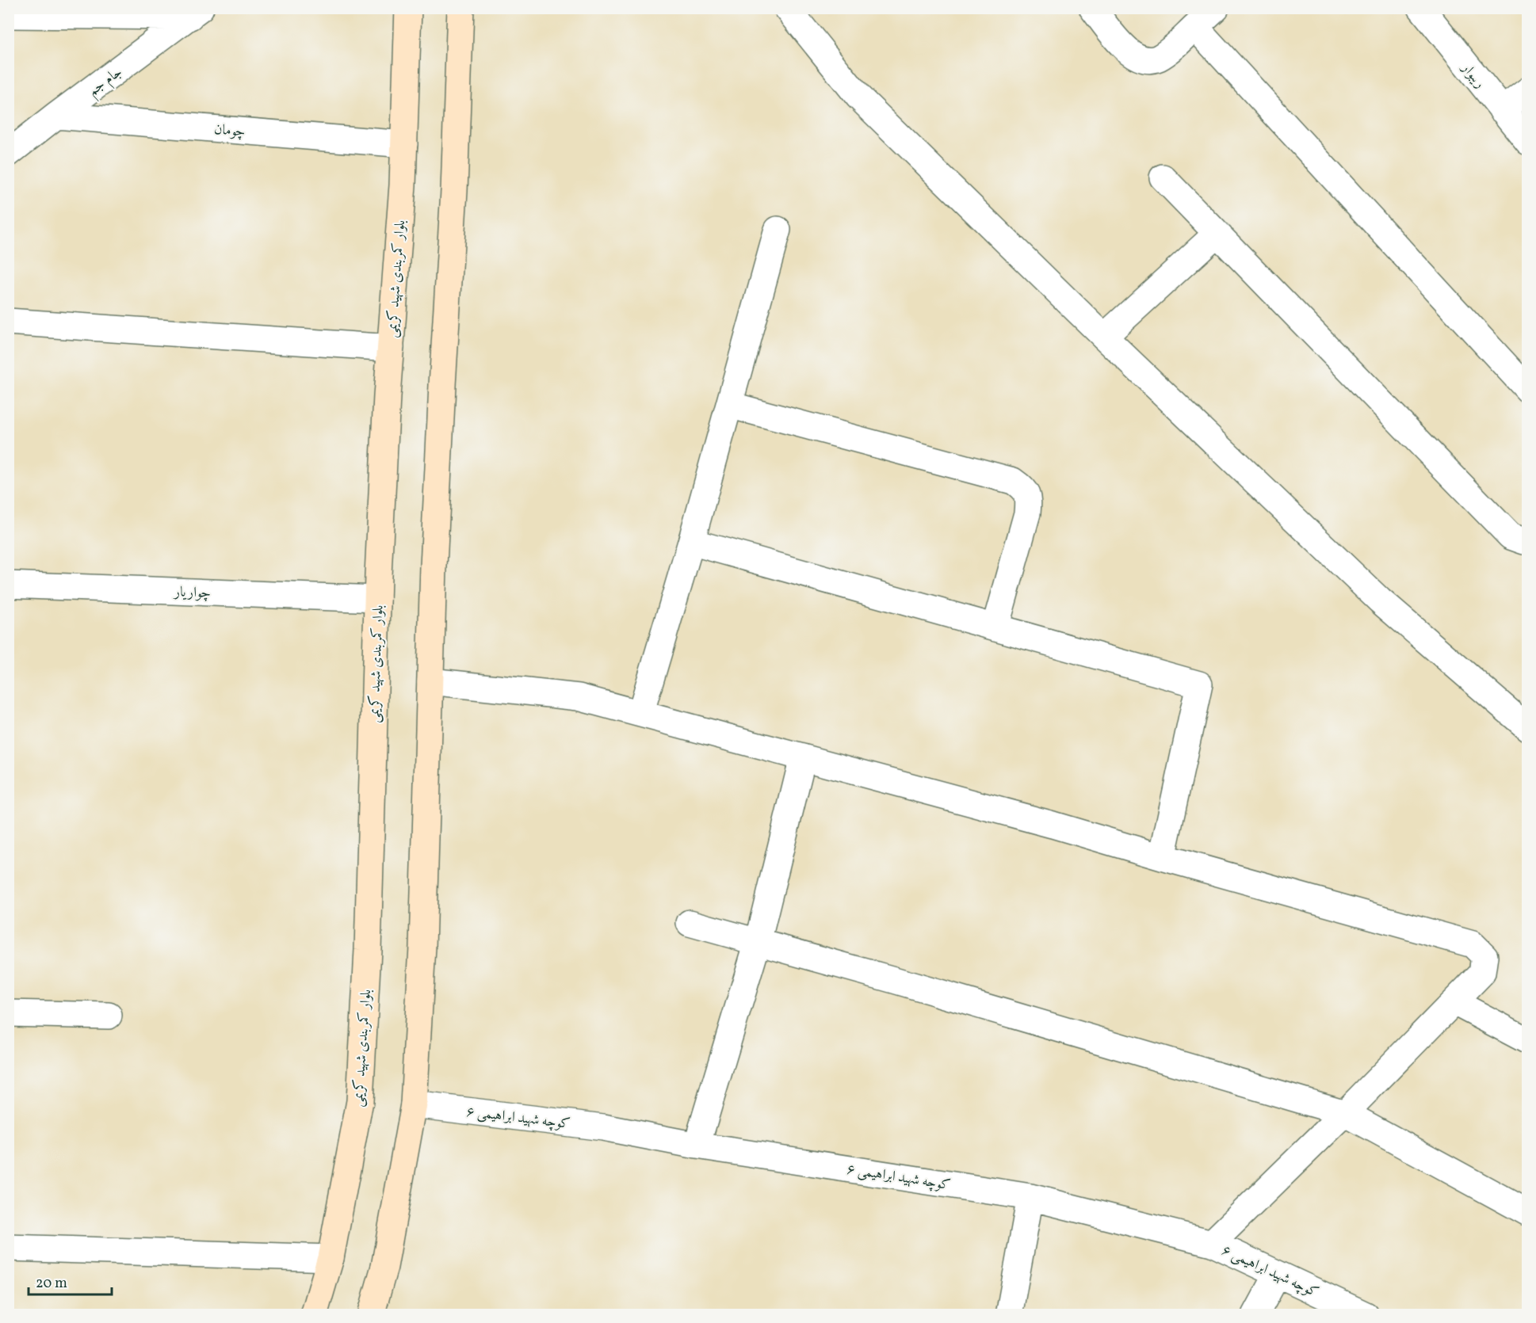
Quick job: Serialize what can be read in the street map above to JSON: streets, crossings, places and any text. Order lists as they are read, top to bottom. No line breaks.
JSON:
{"streets":{"street":["ریبوار","جام جم","چومان","بلوار کمربندی شهید کریمی","چواریار","کوچه شهید ابراهیمی ۶"]},"crossings":[["جام جم","چومان"],["چومان","بلوار کمربندی شهید کریمی"],["بلوار کمربندی شهید کریمی","چواریار"]],"scale_bar":"20 m"}
